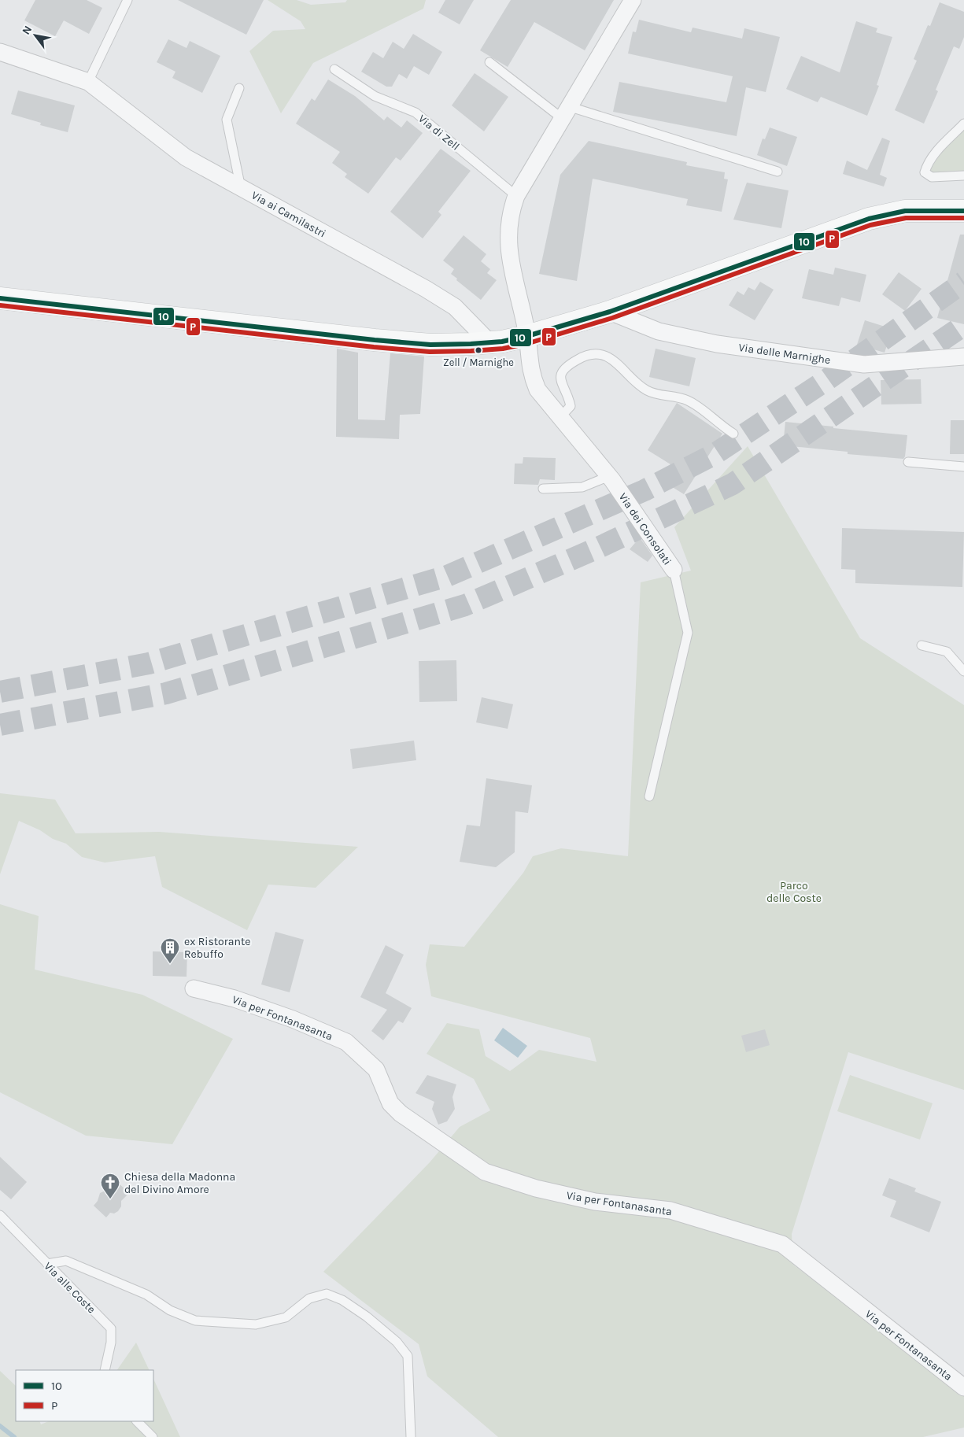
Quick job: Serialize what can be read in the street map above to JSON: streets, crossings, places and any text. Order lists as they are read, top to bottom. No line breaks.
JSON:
{"streets":{"street":["Via ai Camilastri","Via delle Marnighe","Via dei Consolati","Via per Fontanasanta"],"lane":["Via di Zell","Via alle Coste"]},"parks":["Parco delle Coste"],"places":{"other":["Zell / Marnighe"],"building":["ex Ristorante Rebuffo"],"church":["Chiesa della Madonna del Divino Amore"]},"lines":["transit line 10","transit line P"],"legend":["10","P"],"north":"top left"}
